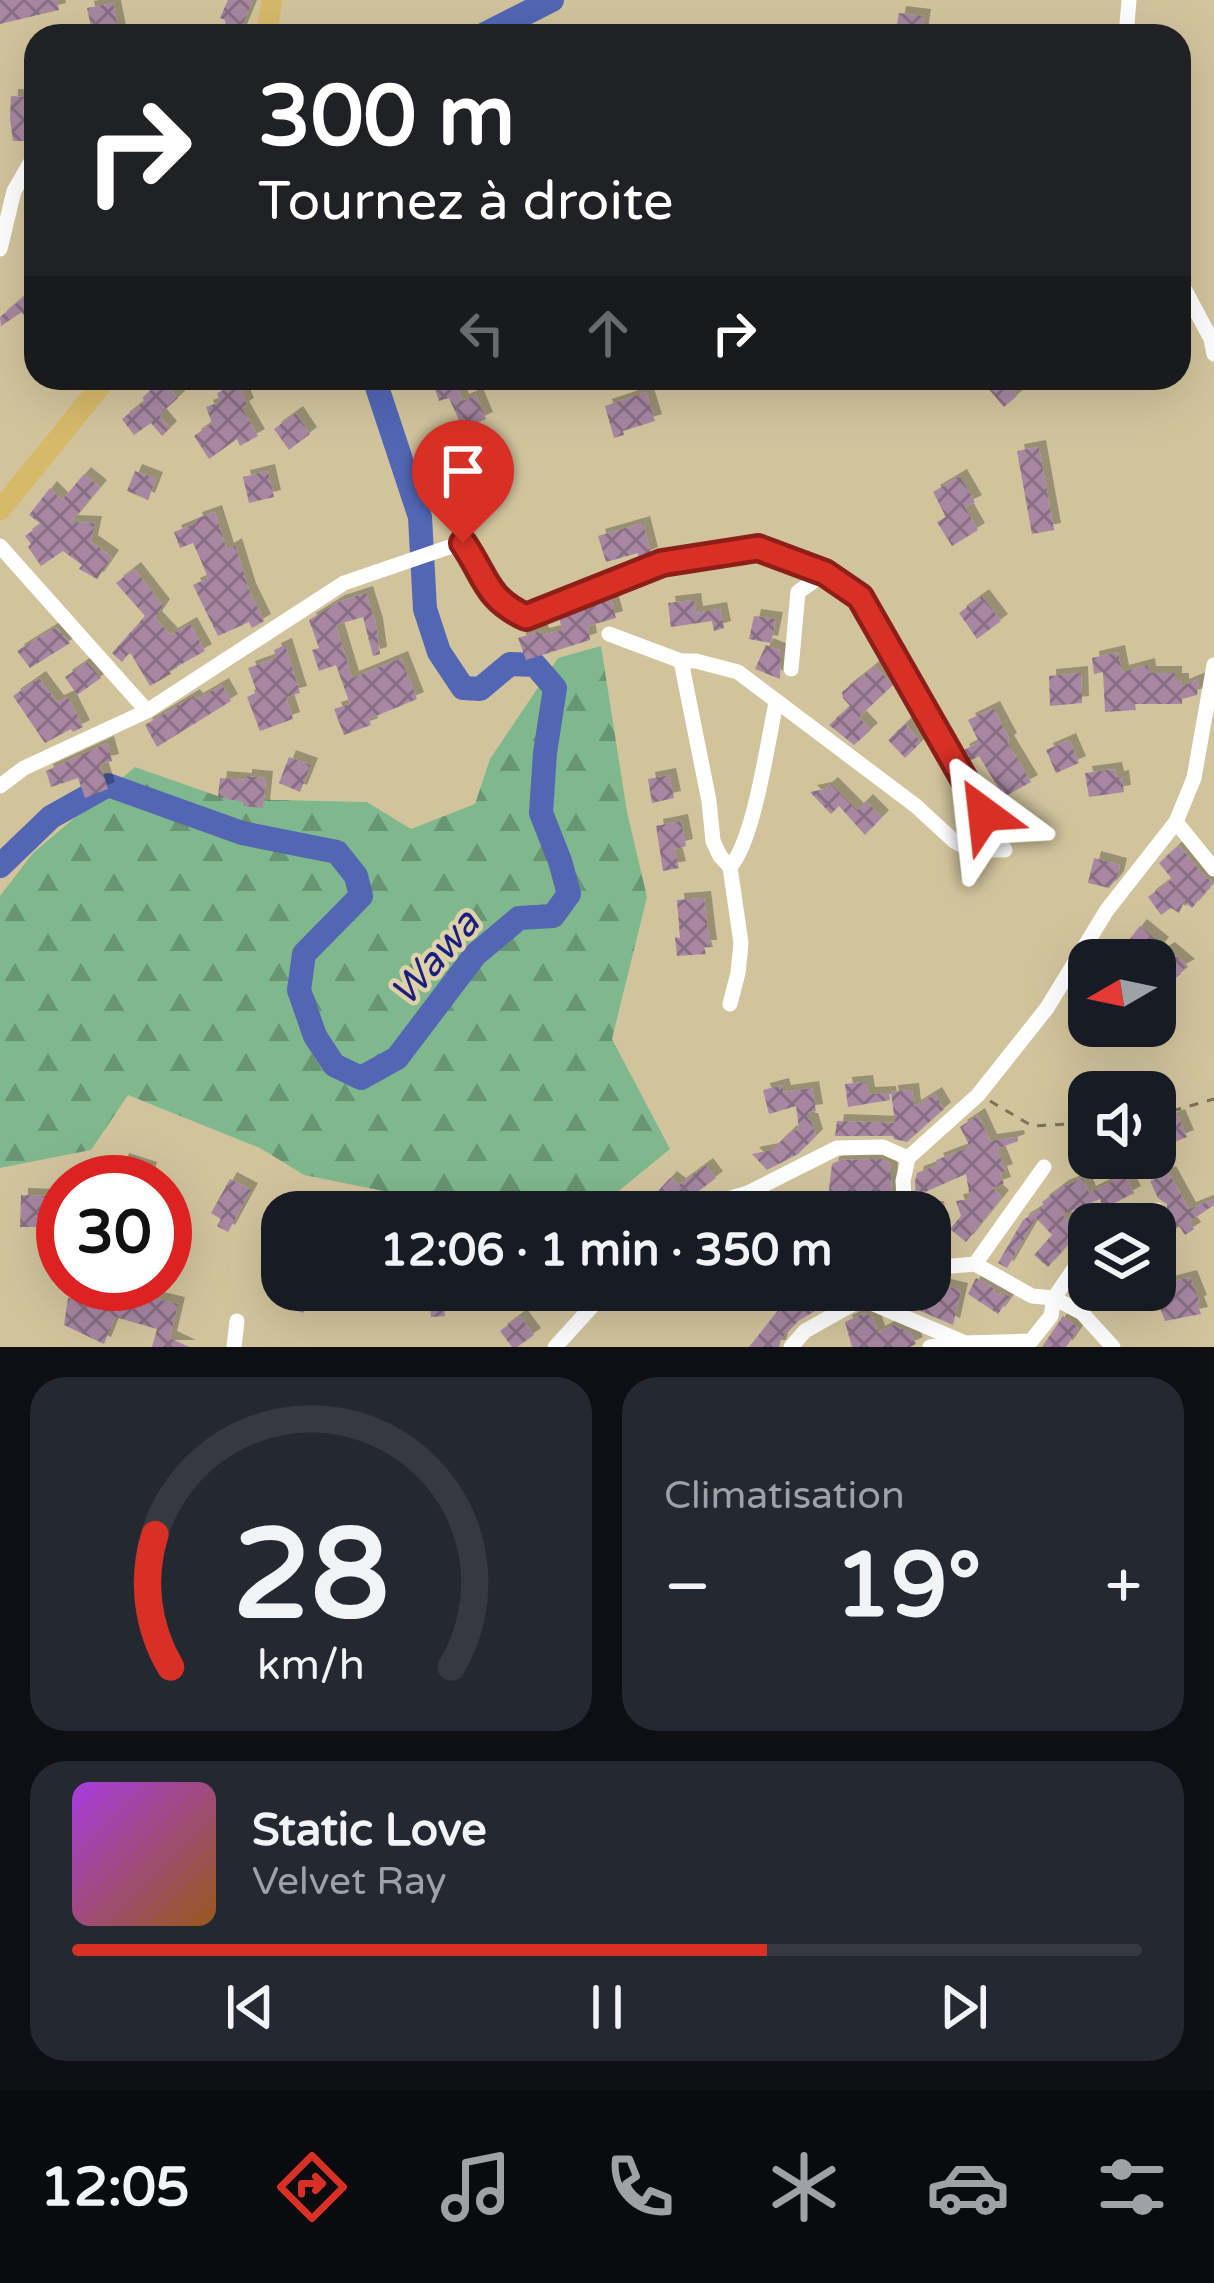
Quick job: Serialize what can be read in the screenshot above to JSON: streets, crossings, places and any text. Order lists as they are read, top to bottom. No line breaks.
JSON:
{"water":["Wawa"],"north":"left","page":{"turn":["300 m","Tournez à droite"],"limit":"30","trip":"12:06 · 1 min · 350 m","tile":"Climatisation","heat":["−","19°","+"],"song":["Static Love","Velvet Ray"],"tabs":"12:05","gauge":["28","km/h"]}}
